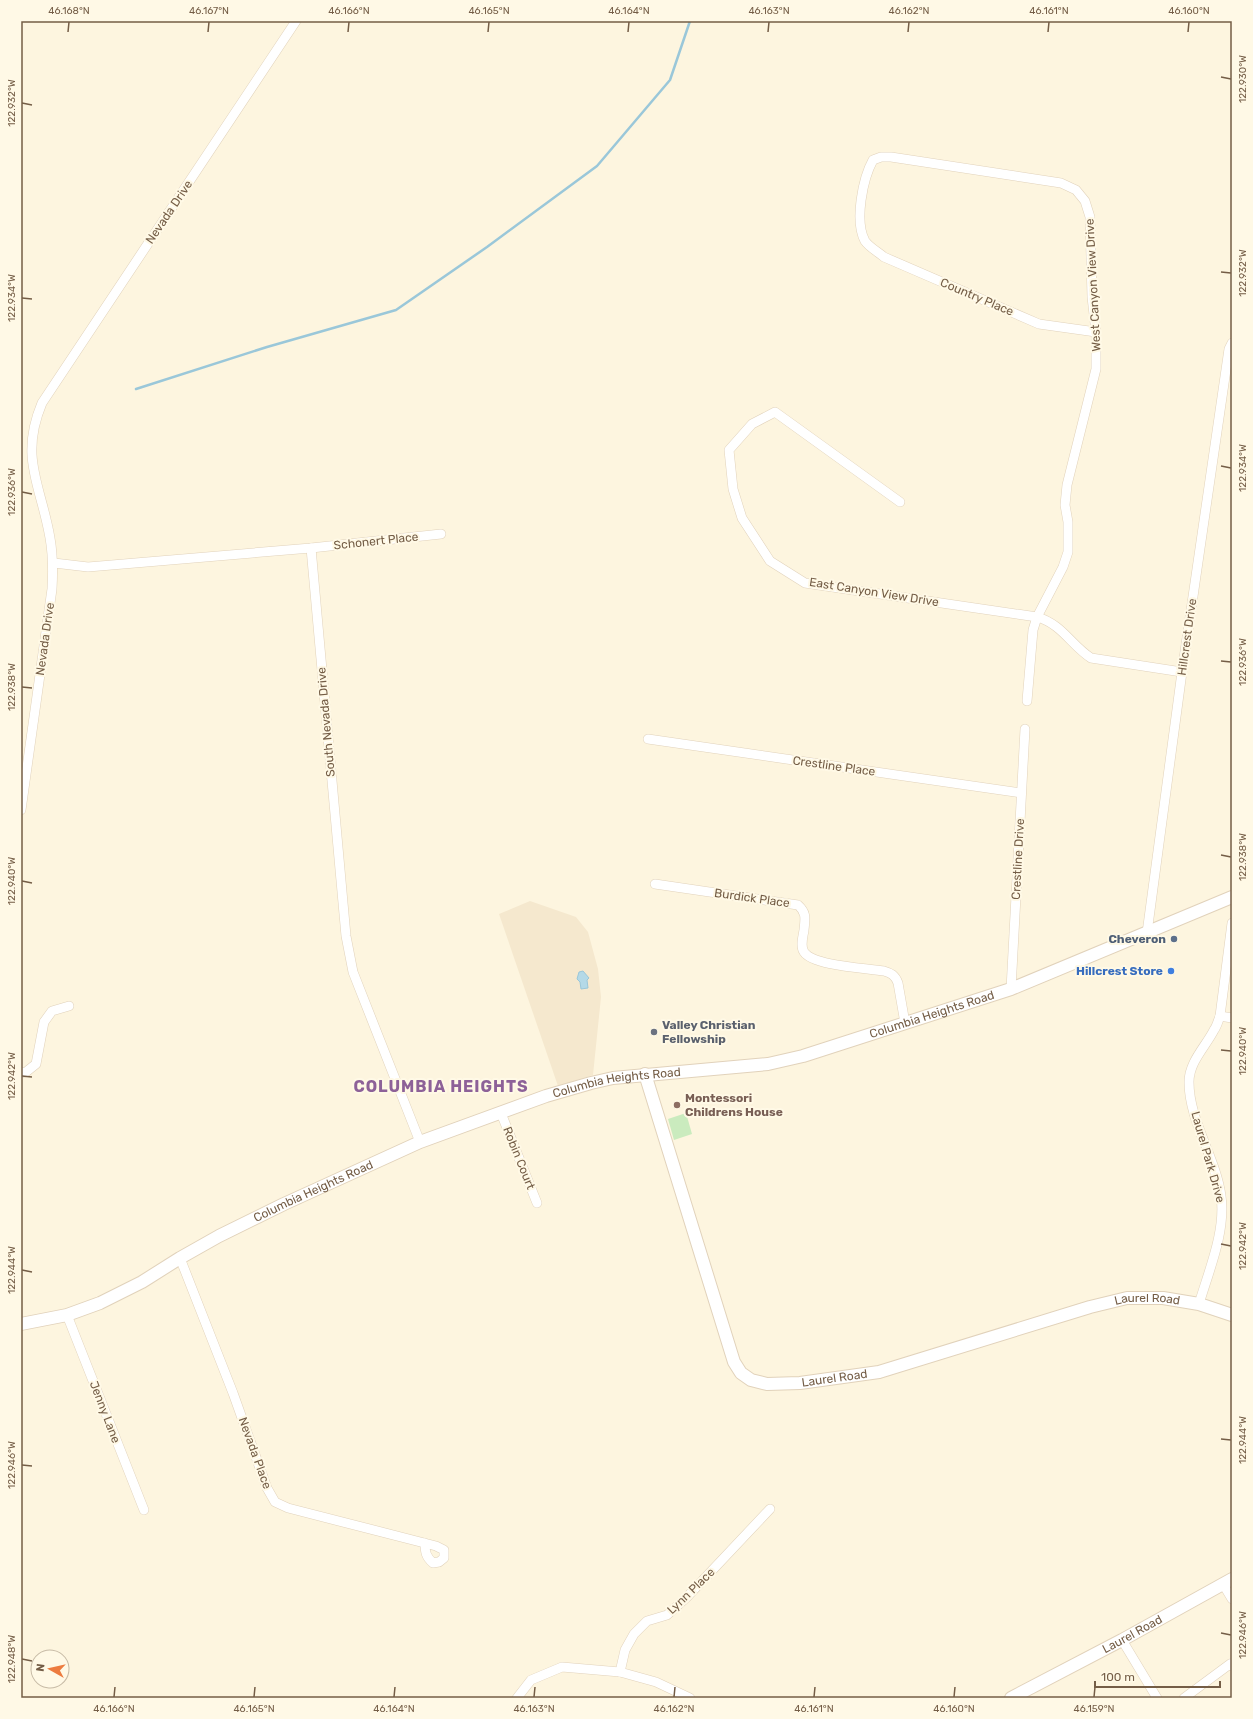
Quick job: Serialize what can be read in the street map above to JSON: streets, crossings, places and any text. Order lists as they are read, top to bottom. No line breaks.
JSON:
{"streets":{"street":["Nevada Drive","West Canyon View Drive","Country Place","Schonert Place","East Canyon View Drive","Hillcrest Drive","South Nevada Drive","Crestline Place","Crestline Drive","Burdick Place","Columbia Heights Road","Laurel Park Drive","Robin Court","Laurel Road","Jenny Lane","Nevada Place","Lynn Place"]},"crossings":[["West Canyon View Drive","Country Place"],["West Canyon View Drive","East Canyon View Drive"],["Schonert Place","South Nevada Drive"],["East Canyon View Drive","Hillcrest Drive"],["Hillcrest Drive","Columbia Heights Road"],["South Nevada Drive","Columbia Heights Road"],["Crestline Place","Crestline Drive"],["Crestline Drive","Columbia Heights Road"],["Burdick Place","Columbia Heights Road"],["Columbia Heights Road","Robin Court"],["Columbia Heights Road","Laurel Road"],["Columbia Heights Road","Jenny Lane"],["Columbia Heights Road","Nevada Place"],["Laurel Park Drive","Laurel Road"]],"districts":["COLUMBIA HEIGHTS"],"places":["Cheveron","Hillcrest Store","Valley Christian Fellowship","Montessori Childrens House"],"scale_bar":"100 m","north":"left","coordinates":["46.168°N","46.167°N","46.166°N","46.165°N","46.164°N","46.163°N","46.162°N","46.161°N","46.160°N","122.930°W","122.932°W","122.934°W","122.936°W","122.938°W","122.940°W","122.942°W","122.944°W","122.946°W","122.948°W","46.159°N"]}
